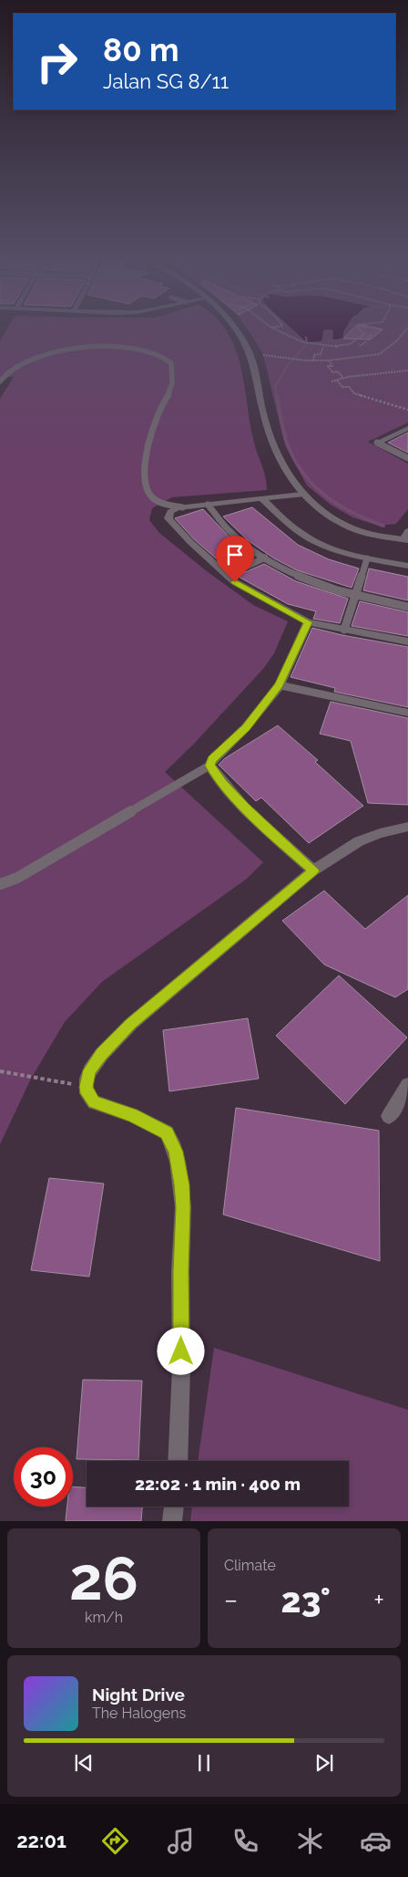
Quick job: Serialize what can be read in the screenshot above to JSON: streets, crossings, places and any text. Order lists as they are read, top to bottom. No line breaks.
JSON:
{"page":{"turn":["80 m","Jalan SG 8/11"],"limit":"30","trip":"22:02 · 1 min · 400 m","tile":[["26","km/h"],"Climate"],"heat":["−","23°","+"],"song":["Night Drive","The Halogens"],"tabs":"22:01"}}
